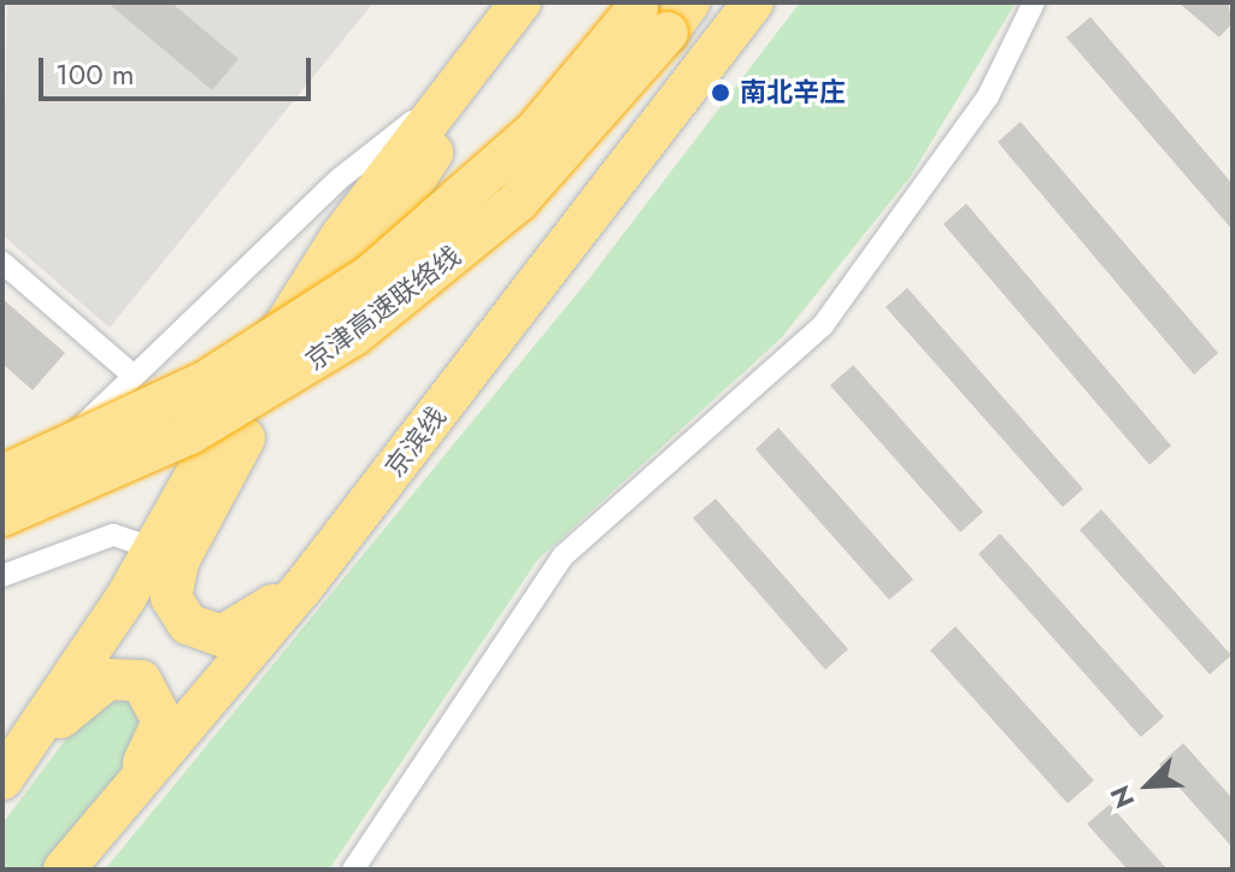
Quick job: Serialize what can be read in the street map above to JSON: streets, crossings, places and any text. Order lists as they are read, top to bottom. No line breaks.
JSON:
{"streets":{"highway":["京津高速联络线","京滨线"]},"places":["南北辛庄"],"scale_bar":"100 m","north":"bottom left"}
